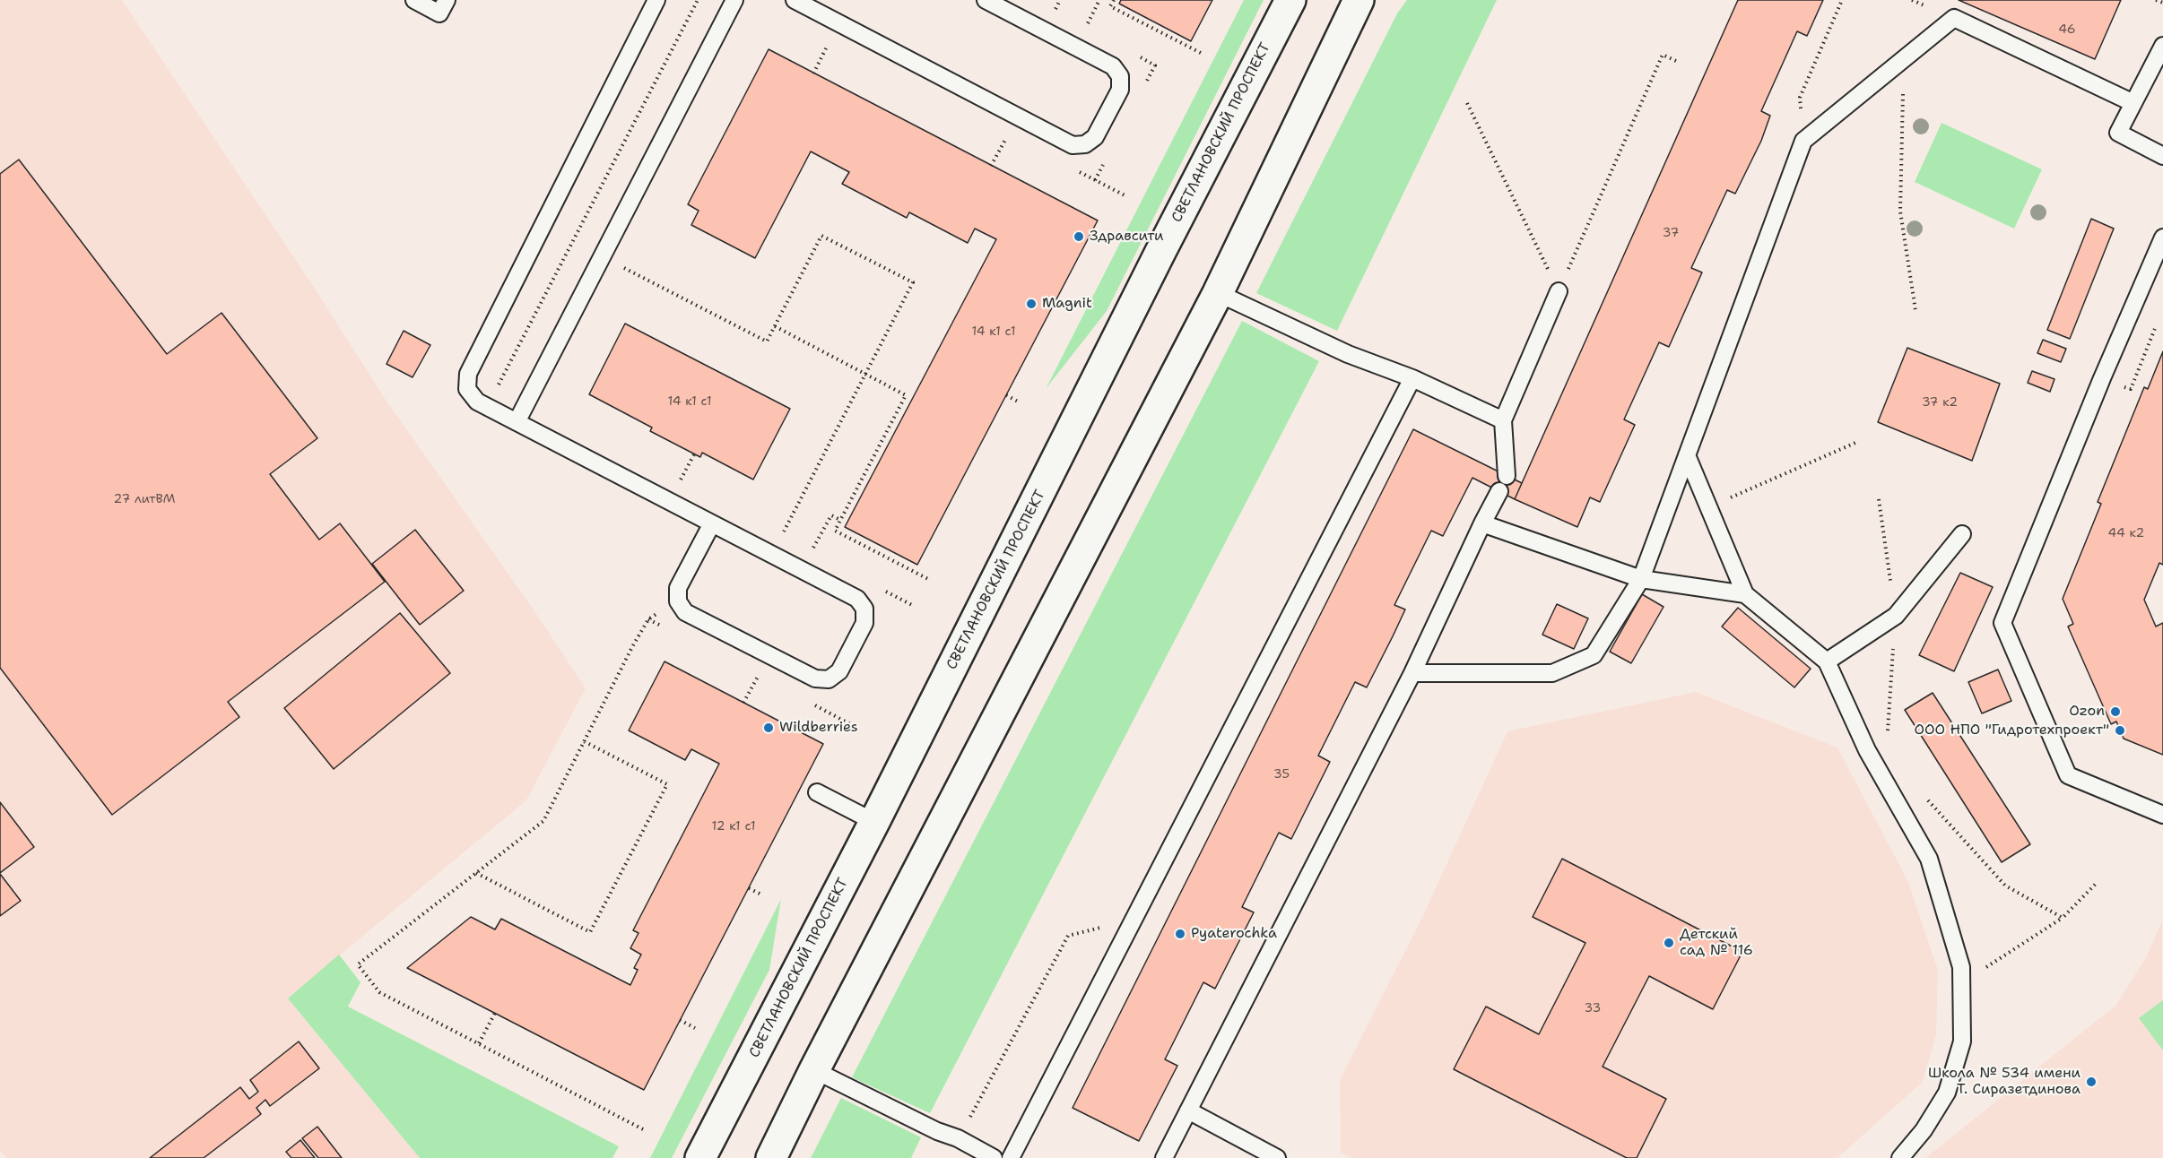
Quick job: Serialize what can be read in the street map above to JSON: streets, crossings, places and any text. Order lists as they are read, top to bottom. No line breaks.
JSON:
{"streets":{"main road":["СВЕТЛАНОВСКИЙ ПРОСПЕКТ"]},"places":["Здравсити","Magnit","Ozon","Wildberries","ООО НПО \"Гидротехпроект\"","Pyaterochka","Детский сад № 116","Школа № 534 имени Т. Сиразетдинова"],"house_numbers":["46","37","14 к1 с1","14 к1 с1","37 к2","27 литВМ","44 к2","35","12 к1 с1","33"]}
